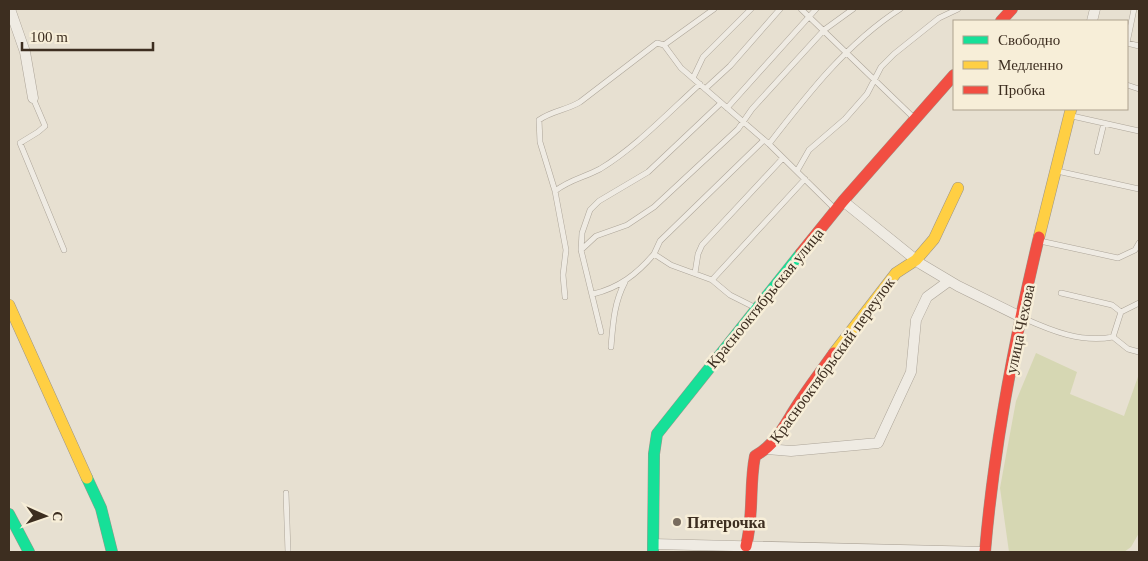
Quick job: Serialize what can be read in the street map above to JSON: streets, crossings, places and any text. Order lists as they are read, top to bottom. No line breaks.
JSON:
{"streets":{"street":["Краснооктябрьская улица","улица Чехова","Краснооктябрьский переулок"]},"places":["Пятерочка"],"legend":["Свободно","Медленно","Пробка"],"scale_bar":"100 m","north":"right"}
